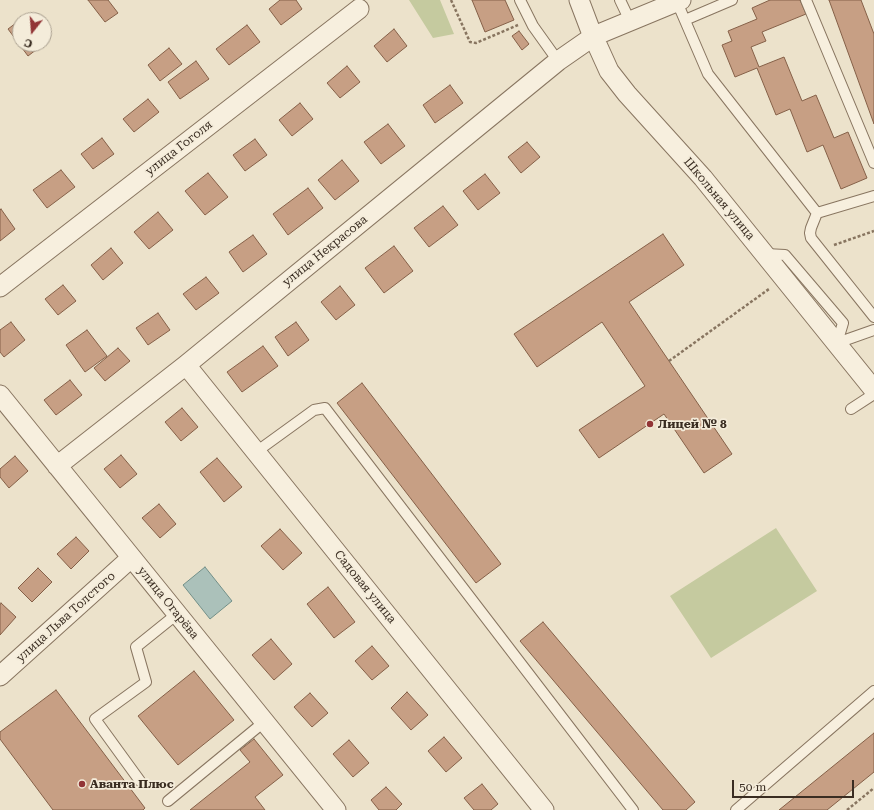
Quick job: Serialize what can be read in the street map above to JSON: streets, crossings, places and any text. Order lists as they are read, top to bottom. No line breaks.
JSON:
{"streets":{"street":["улица Гоголя","Школьная улица","улица Некрасова","Садовая улица","улица Огарёва","улица Льва Толстого"]},"crossings":[["Школьная улица","улица Некрасова"],["улица Некрасова","Садовая улица"],["улица Некрасова","улица Огарёва"],["улица Огарёва","улица Льва Толстого"]],"places":["Лицей № 8","Аванта Плюс"],"scale_bar":"50 m","north":"bottom"}
